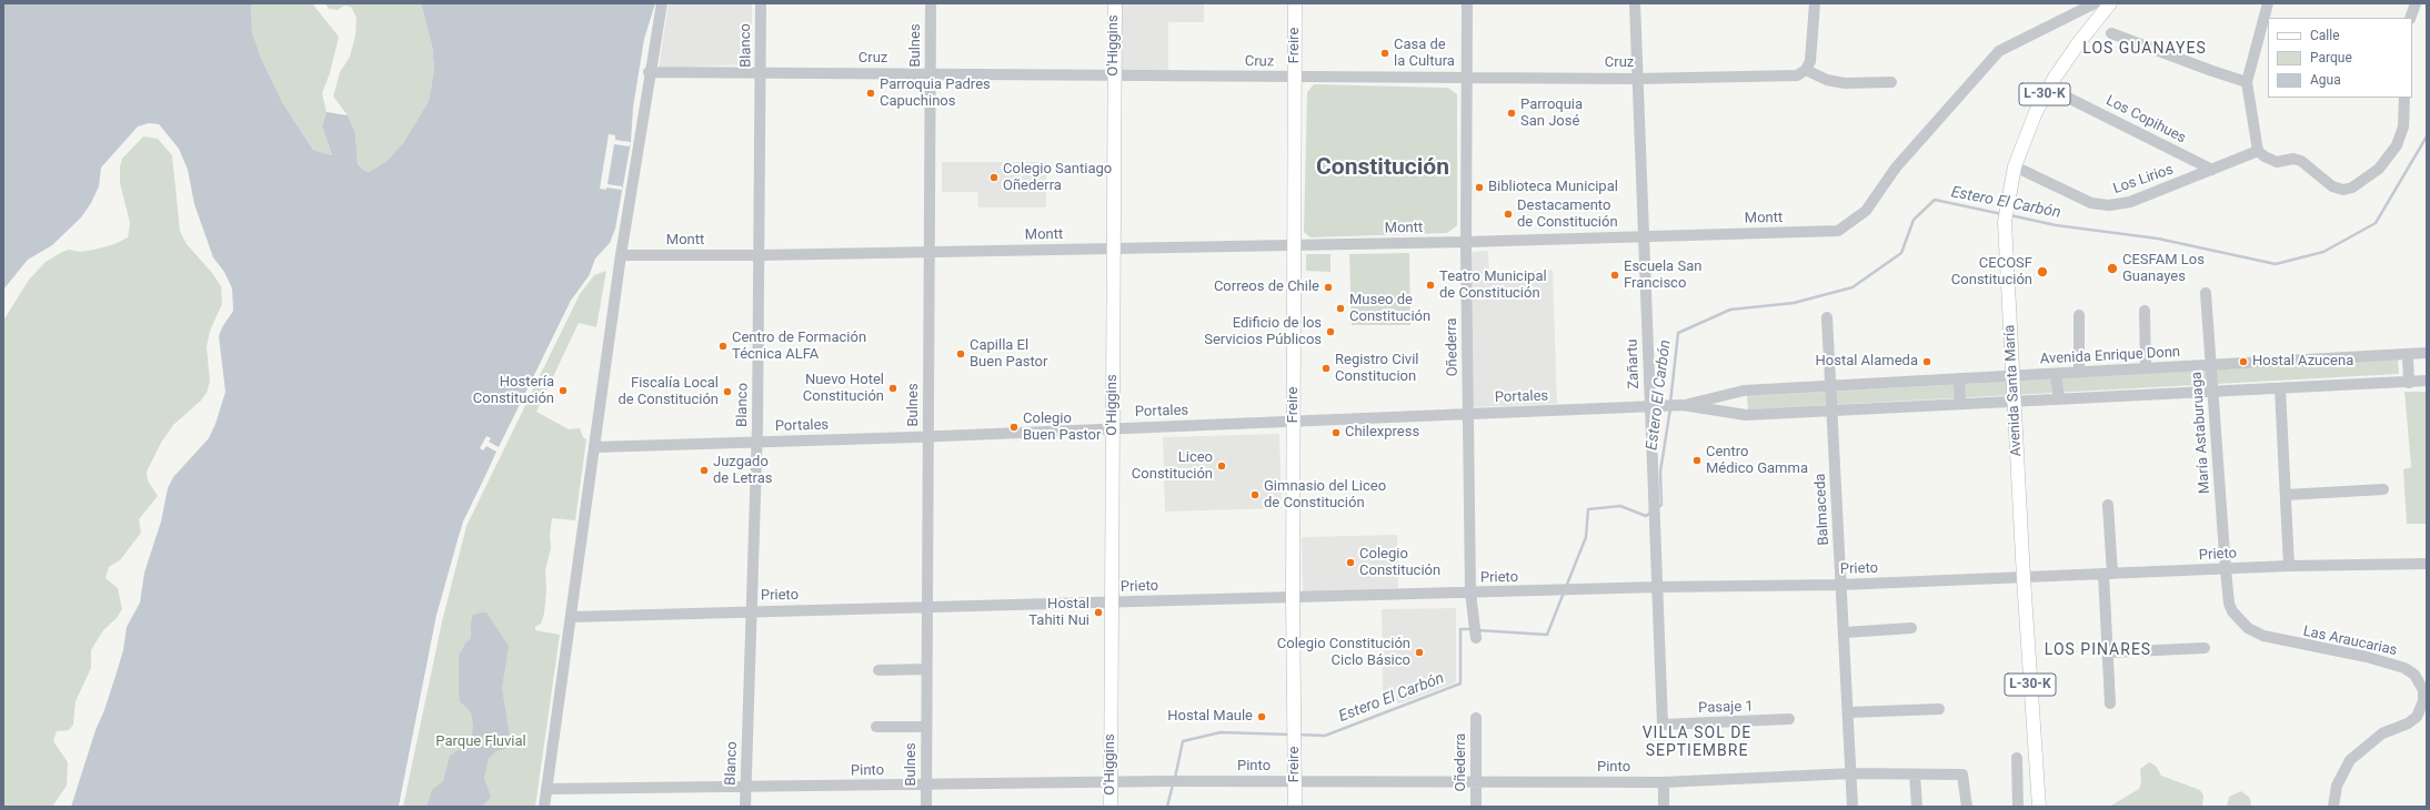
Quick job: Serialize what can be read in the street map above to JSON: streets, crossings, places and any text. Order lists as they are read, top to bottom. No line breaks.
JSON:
{"streets":{"main road":["O'Higgins","Freire","L-30-K","Avenida Santa María"],"street":["Blanco","Bulnes","Cruz","Los Copihues","Los Lirios","Montt","Oñederra","Avenida Enrique Donn","Zañartu","Portales","María Astaburuaga","Balmaceda","Prieto","Las Araucarias","Pasaje 1","Pinto"]},"crossings":[["Blanco","Cruz"],["Blanco","Montt"],["Blanco","Portales"],["Blanco","Prieto"],["Blanco","Pinto"],["Bulnes","Cruz"],["Bulnes","Montt"],["Bulnes","Portales"],["Bulnes","Prieto"],["Bulnes","Pinto"],["O'Higgins","Cruz"],["O'Higgins","Montt"],["O'Higgins","Portales"],["O'Higgins","Prieto"],["O'Higgins","Pinto"],["Freire","Cruz"],["Freire","Montt"],["Freire","Portales"],["Freire","Prieto"],["Freire","Pinto"],["Cruz","Oñederra"],["Cruz","Zañartu"],["Los Copihues","Los Lirios"],["Los Lirios","Avenida Santa María"],["Montt","Oñederra"],["Montt","Zañartu"],["Oñederra","Portales"],["Oñederra","Prieto"],["Oñederra","Pinto"],["Avenida Enrique Donn","Zañartu"],["Avenida Enrique Donn","Avenida Santa María"],["Avenida Enrique Donn","Portales"],["Avenida Enrique Donn","María Astaburuaga"],["Avenida Enrique Donn","Balmaceda"],["Zañartu","Portales"],["Zañartu","Prieto"],["Zañartu","Pasaje 1"],["Avenida Santa María","Prieto"],["María Astaburuaga","Prieto"],["María Astaburuaga","Las Araucarias"],["Balmaceda","Prieto"],["Balmaceda","Pinto"],["Prieto","Las Araucarias"]],"districts":["LOS GUANAYES","Constitución","LOS PINARES","VILLA SOL DE SEPTIEMBRE"],"water":["Estero El Carbón"],"parks":["Parque Fluvial"],"places":["Casa de la Cultura","Parroquia Padres Capuchinos","Parroquia San José","Colegio Santiago Oñederra","Biblioteca Municipal","Destacamento de Constitución","CESFAM Los Guanayes","CECOSF Constitución","Escuela San Francisco","Teatro Municipal de Constitución","Correos de Chile","Museo de Constitución","Edificio de los Servicios Públicos","Centro de Formación Técnica ALFA","Capilla El Buen Pastor","Hostal Alameda","Hostal Azucena","Registro Civil Constitucion","Nuevo Hotel Constitución","Hostería Constitución","Fiscalía Local de Constitución","Colegio Buen Pastor","Chilexpress","Centro Médico Gamma","Liceo Constitución","Juzgado de Letras","Gimnasio del Liceo de Constitución","Colegio Constitución","Hostal Tahiti Nui","Colegio Constitución Ciclo Básico","Hostal Maule"],"legend":["Calle","Parque","Agua"]}
